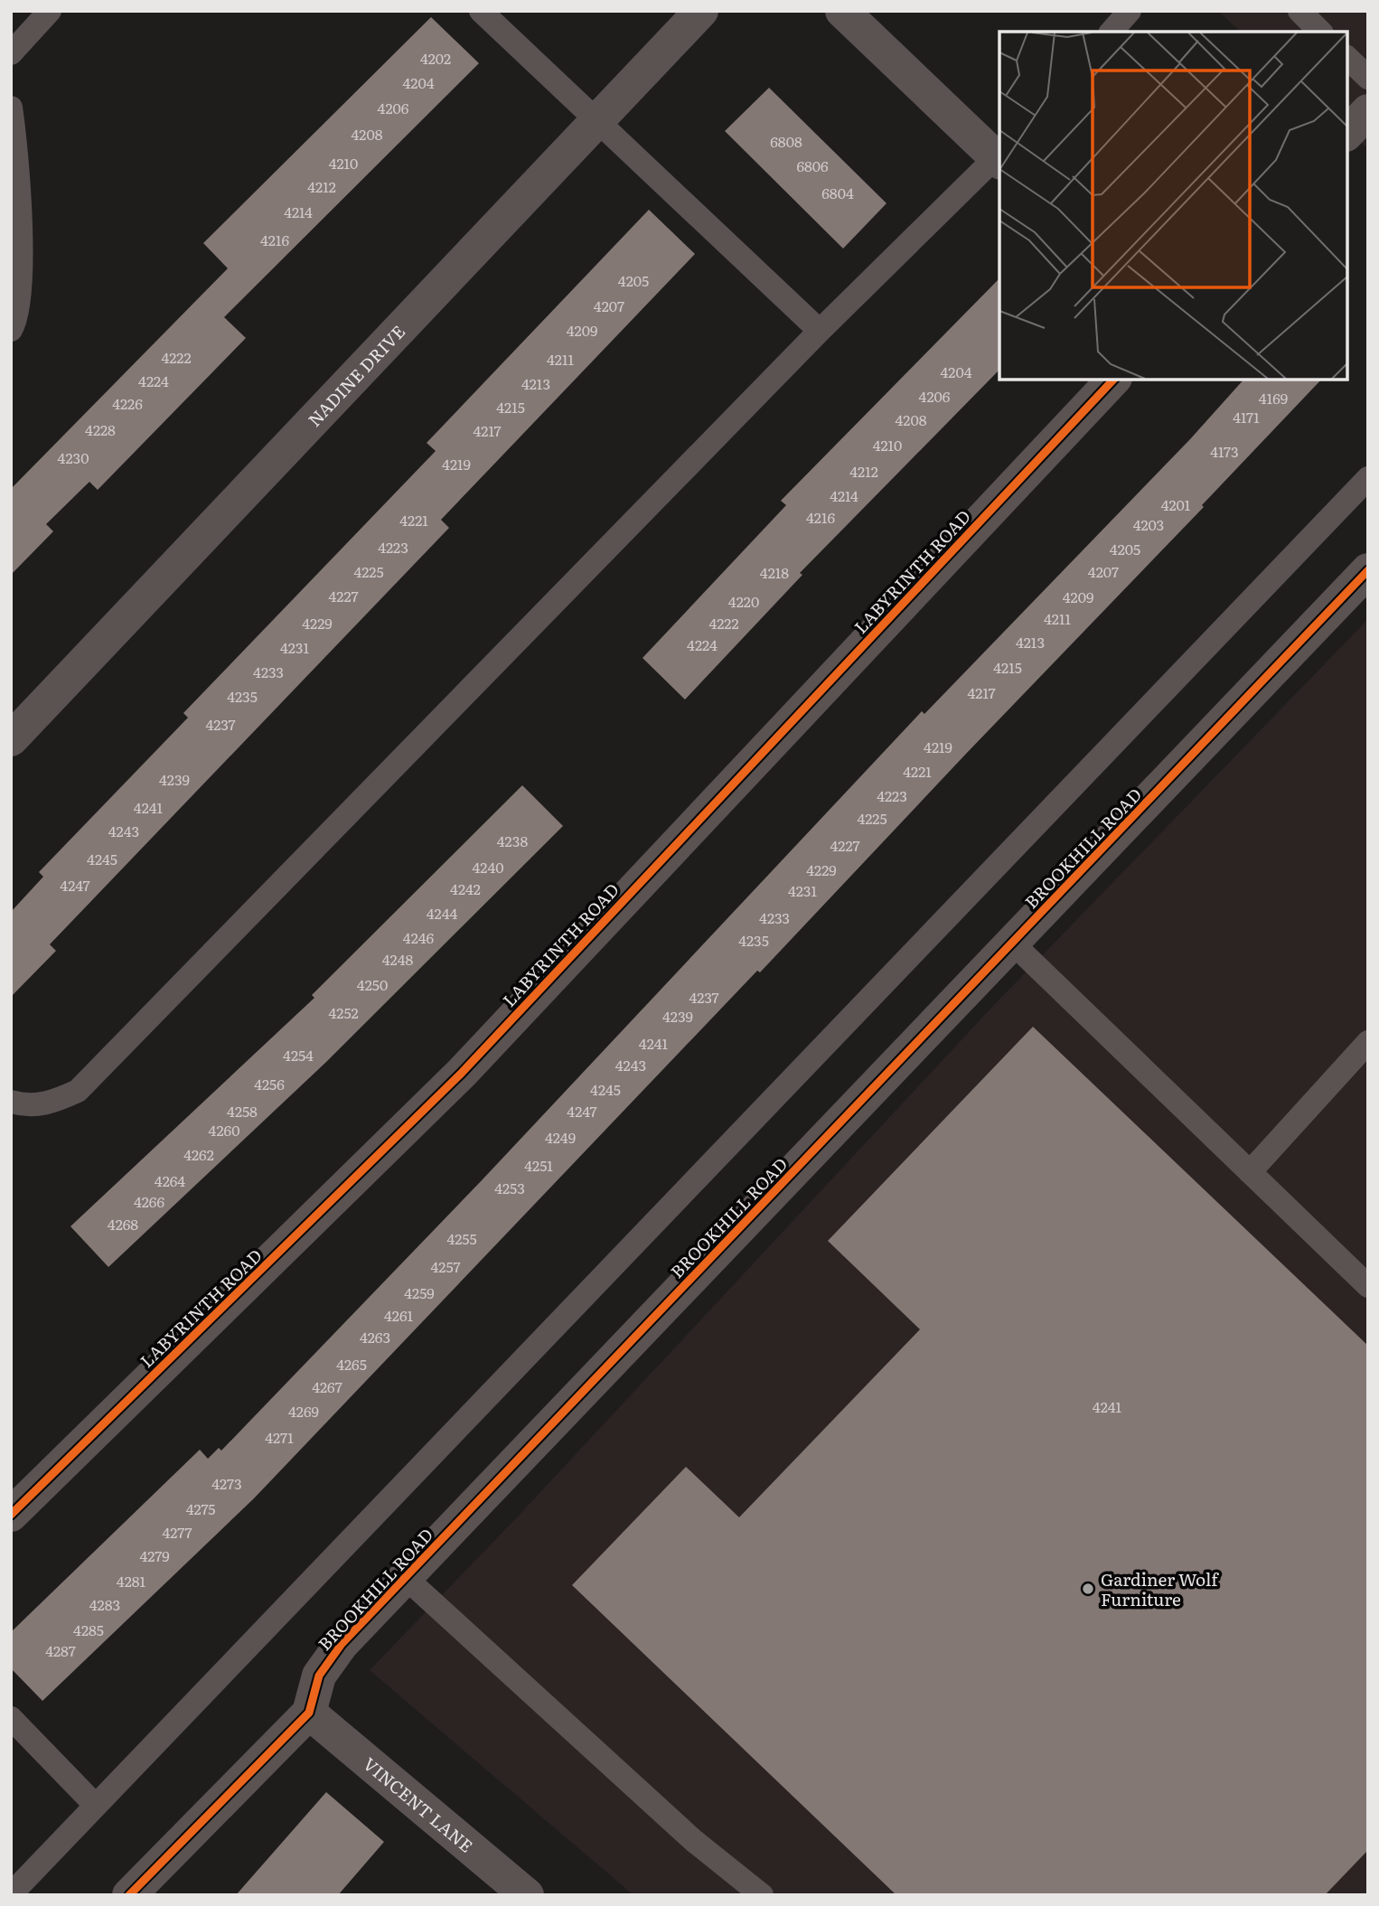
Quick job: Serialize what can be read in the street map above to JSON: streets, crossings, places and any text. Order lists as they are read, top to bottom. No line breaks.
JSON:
{"streets":{"street":["NADINE DRIVE","LABYRINTH ROAD","BROOKHILL ROAD","VINCENT LANE"]},"crossings":[["BROOKHILL ROAD","VINCENT LANE"]],"places":["Gardiner Wolf Furniture"],"house_numbers":["4202","4204","4206","4208","6808","4210","6806","4212","6804","4214","4216","4205","4207","4209","4222","4211","4204","4224","4213","4206","4169","4226","4215","4171","4208","4228","4217","4210","4173","4230","4219","4212","4214","4201","4216","4221","4203","4223","4205","4225","4207","4218","4227","4209","4220","4211","4229","4222","4213","4224","4231","4215","4233","4217","4235","4237","4219","4221","4239","4223","4241","4225","4243","4238","4227","4245","4240","4229","4247","4242","4231","4244","4233","4246","4235","4248","4250","4237","4252","4239","4241","4254","4243","4256","4245","4258","4247","4260","4249","4262","4251","4264","4253","4266","4268","4255","4257","4259","4261","4263","4265","4267","4241","4269","4271","4273","4275","4277","4279","4281","4283","4285","4287"]}
